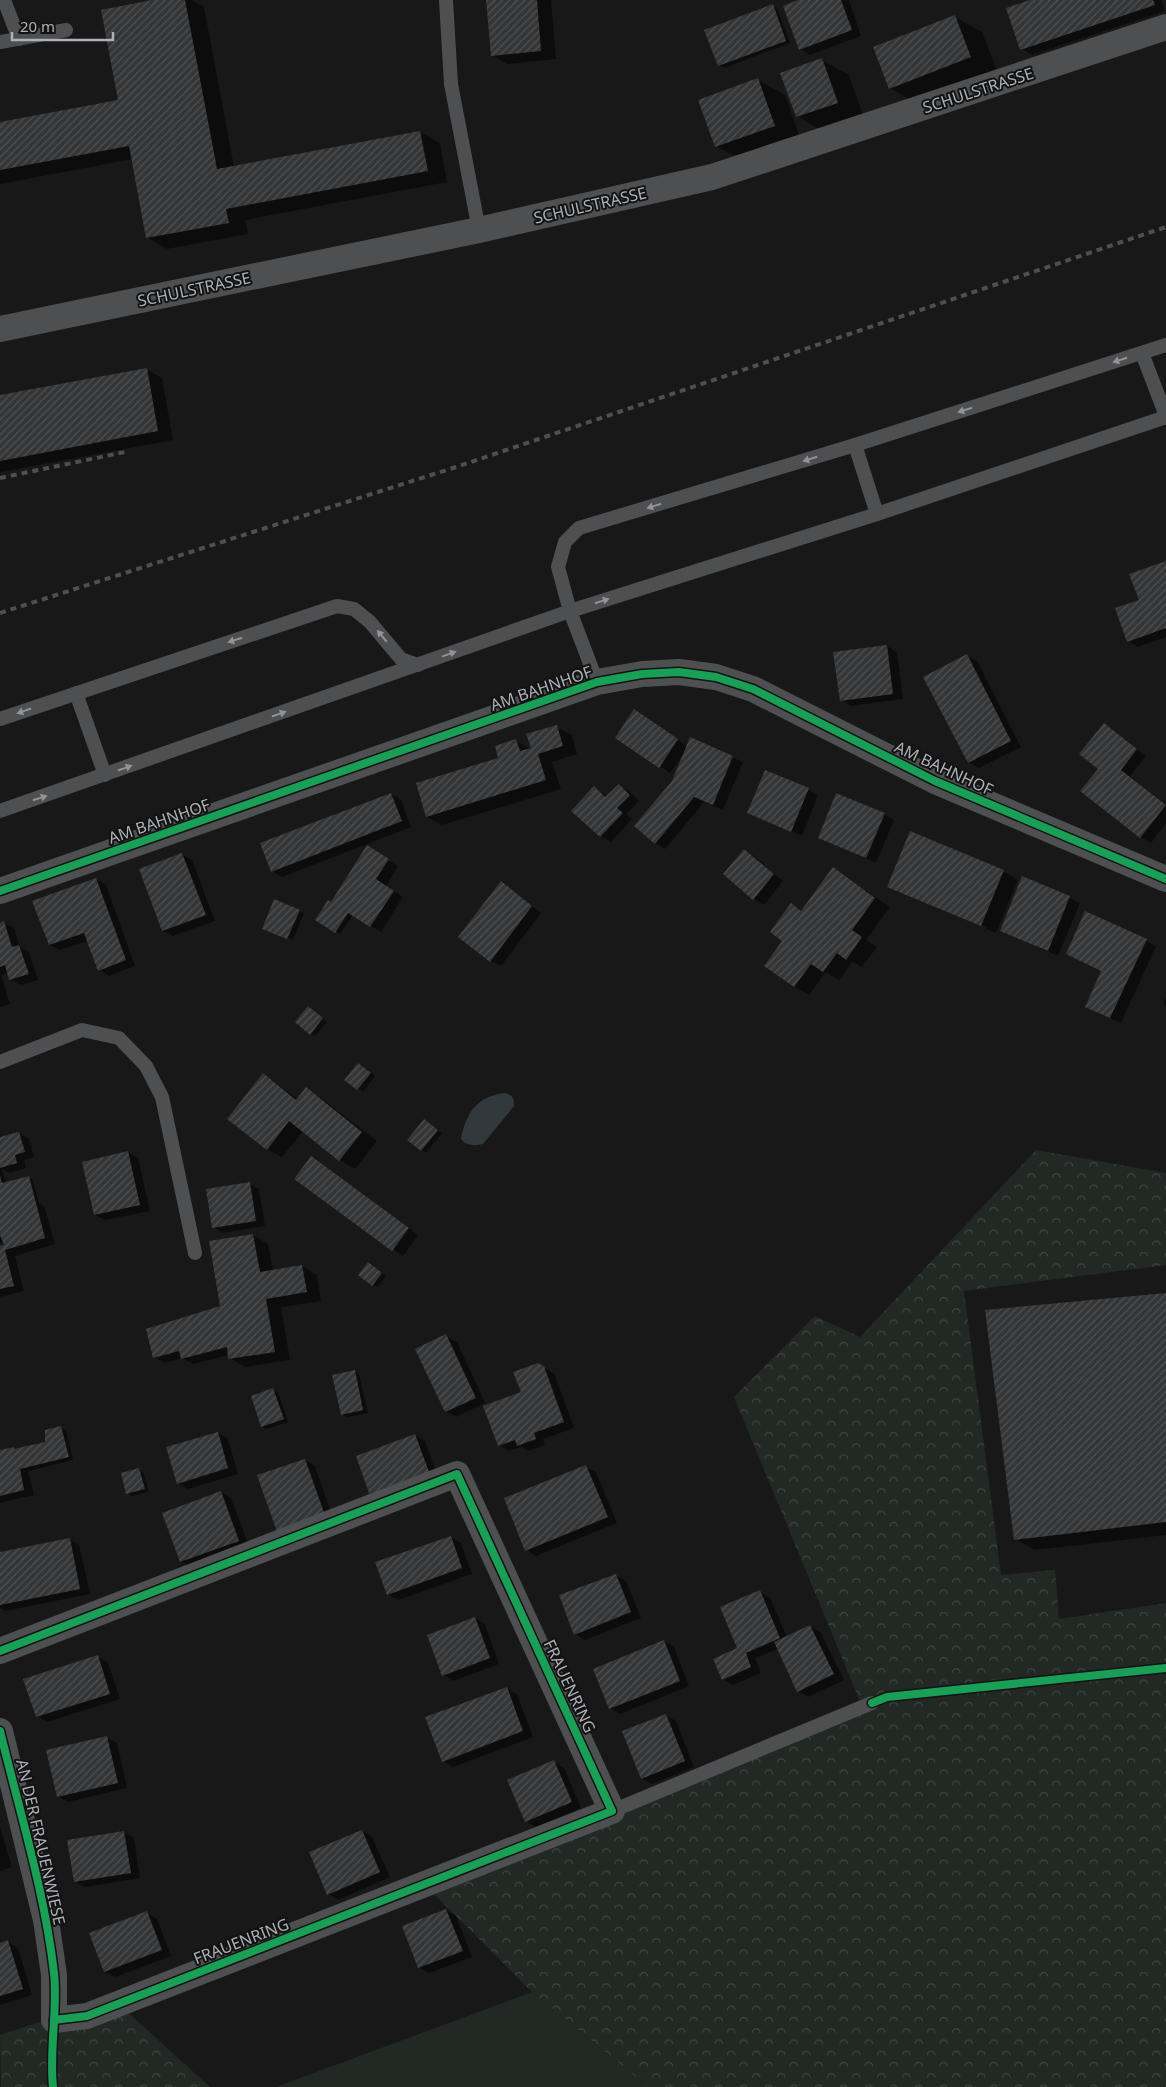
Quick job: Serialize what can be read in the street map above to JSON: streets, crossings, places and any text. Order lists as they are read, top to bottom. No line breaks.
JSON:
{"streets":{"street":["SCHULSTRASSE","AM BAHNHOF","FRAUENRING","AN DER FRAUENWIESE"]},"crossings":[["FRAUENRING","AN DER FRAUENWIESE"]],"scale_bar":"20 m"}
